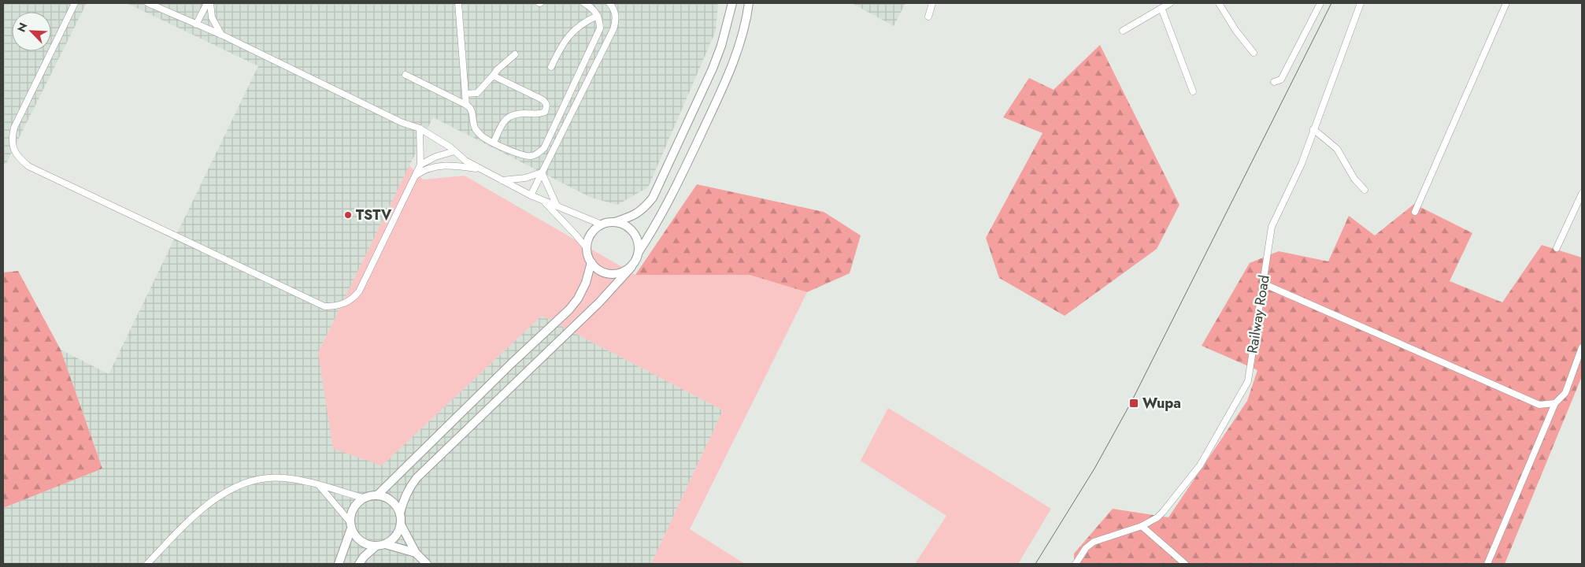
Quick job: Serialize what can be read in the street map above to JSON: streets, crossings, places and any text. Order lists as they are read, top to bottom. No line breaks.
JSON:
{"streets":{"street":["Railway Road"]},"places":{"other":["TSTV"],"transit":["Wupa"]},"north":"top left"}
